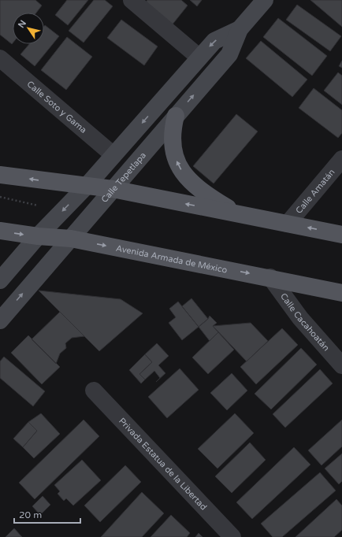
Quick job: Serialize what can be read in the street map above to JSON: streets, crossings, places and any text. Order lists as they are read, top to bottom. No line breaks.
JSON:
{"streets":{"main road":["Avenida Armada de México"],"street":["Calle Soto y Gama","Calle Tepetlapa","Calle Amatán","Calle Cacahoatán","Privada Estatua de la Libertad"]},"crossings":[["Calle Soto y Gama","Calle Tepetlapa"],["Calle Tepetlapa","Avenida Armada de México"],["Avenida Armada de México","Calle Cacahoatán"]],"scale_bar":"20 m","north":"top left"}
